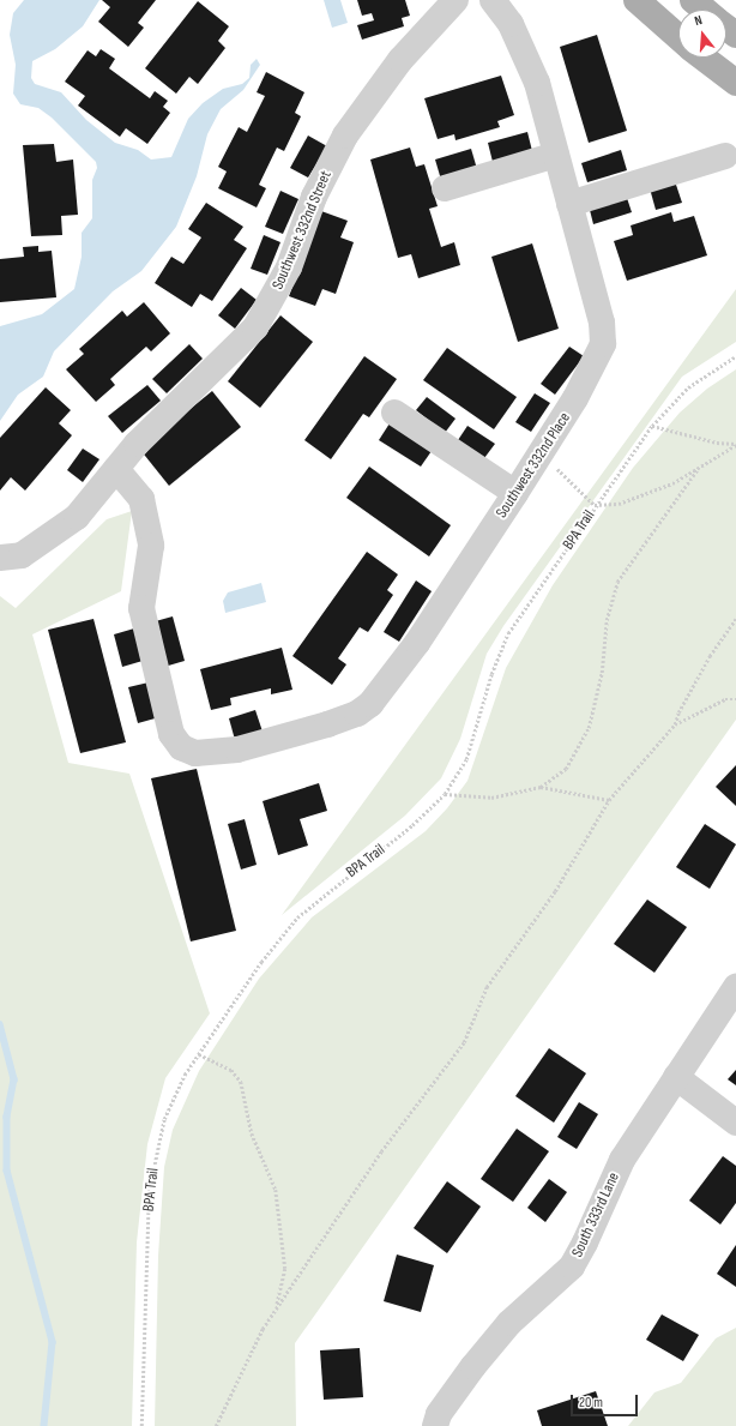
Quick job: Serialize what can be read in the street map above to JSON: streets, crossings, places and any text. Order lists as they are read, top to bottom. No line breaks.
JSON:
{"streets":{"street":["Southwest 332nd Street","Southwest 332nd Place","South 333rd Lane"],"path":["BPA Trail"]},"crossings":[["Southwest 332nd Street","Southwest 332nd Place"]],"scale_bar":"20 m","north":"top"}
